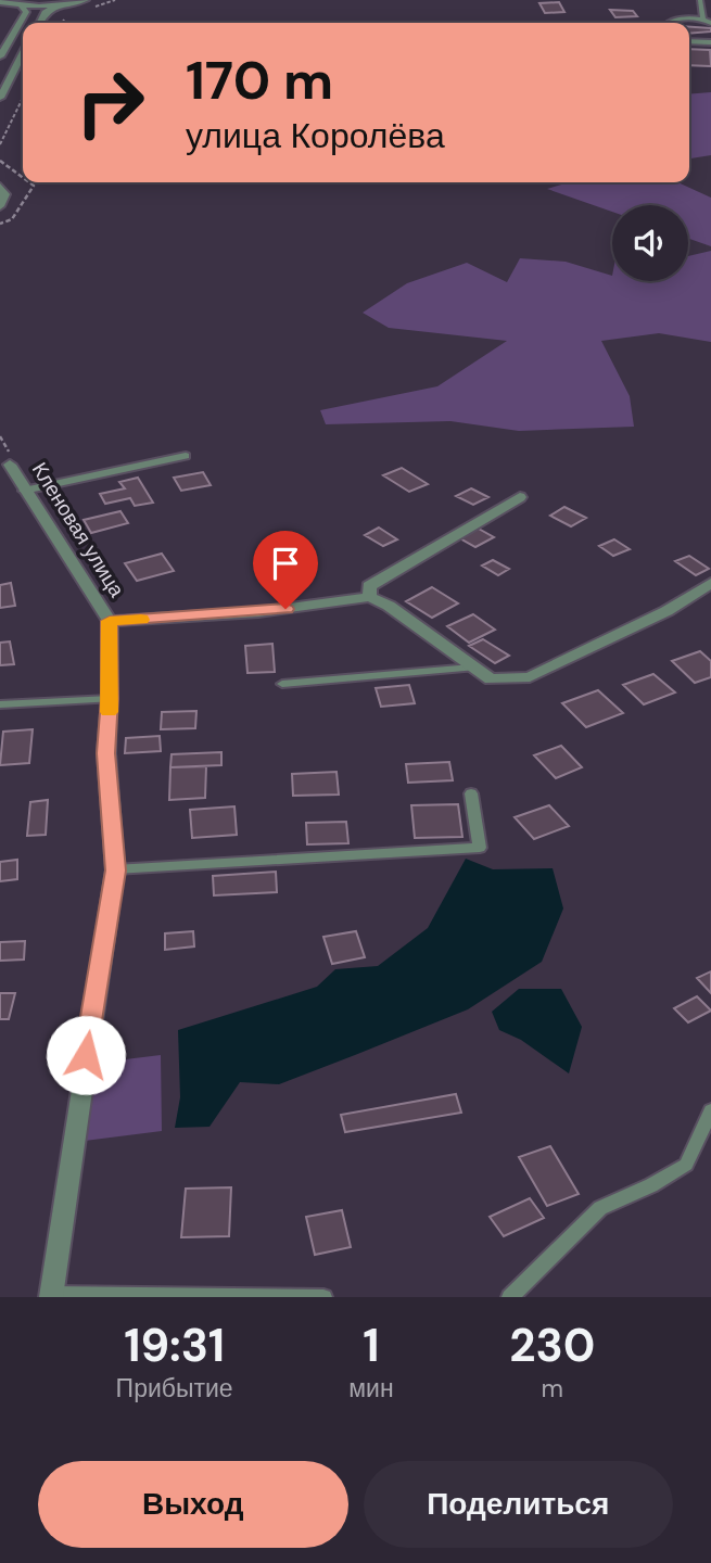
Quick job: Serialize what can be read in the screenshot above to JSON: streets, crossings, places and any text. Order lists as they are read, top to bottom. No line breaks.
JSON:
{"streets":{"street":["Кленовая улица"]},"page":{"turn":["170 m","улица Королёва"],"eta":["19:31","Прибытие","1","мин","230","m"],"buttons":["Выход","Поделиться"]}}
